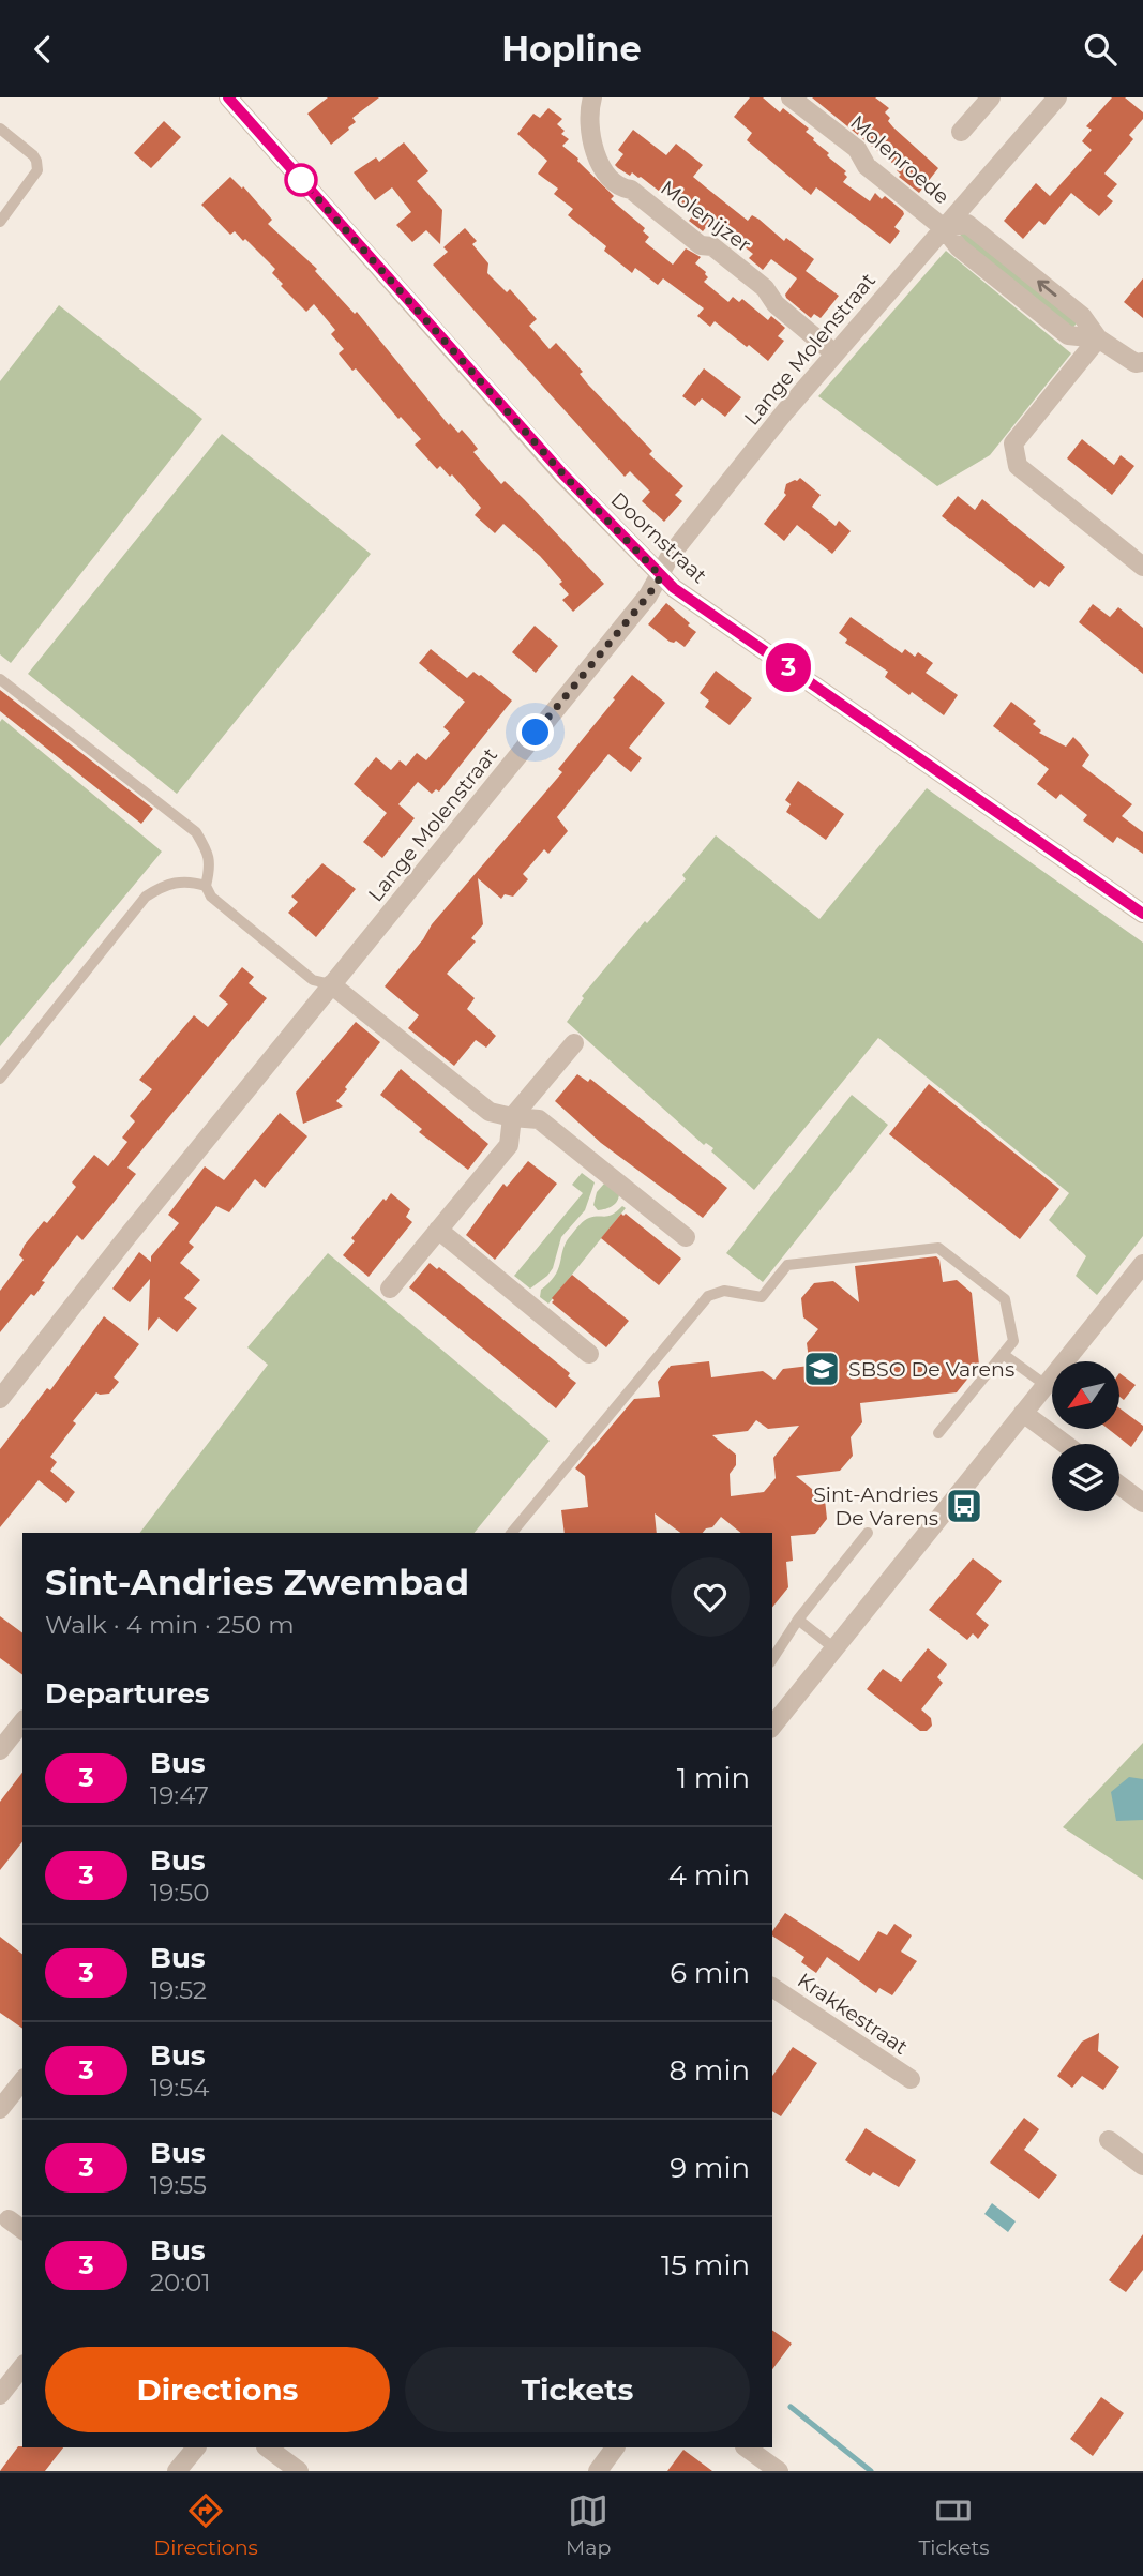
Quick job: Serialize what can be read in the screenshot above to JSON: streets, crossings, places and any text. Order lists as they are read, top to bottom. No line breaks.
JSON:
{"streets":{"street":["Molenroede","Molenijzer","Lange Molenstraat","Doornstraat","Krakkestraat"]},"crossings":[["Molenroede","Lange Molenstraat"],["Molenijzer","Lange Molenstraat"],["Lange Molenstraat","Doornstraat"]],"places":{"school or university":["SBSO De Varens"],"bus stop":["Sint-Andries De Varens"]},"lines":["bus line 3"],"north":"bottom left","page":{"header":"Hopline","on_map":"3","heading":[["Sint-Andries Zwembad","Walk · 4 min · 250 m"],"Departures"],"list":[{"mark":"3","name":"Bus","note":"19:47","value":"1 min"},{"mark":"3","name":"Bus","note":"19:50","value":"4 min"},{"mark":"3","name":"Bus","note":"19:52","value":"6 min"},{"mark":"3","name":"Bus","note":"19:54","value":"8 min"},{"mark":"3","name":"Bus","note":"19:55","value":"9 min"},{"mark":"3","name":"Bus","note":"20:01","value":"15 min"}],"buttons":["Directions","Tickets"],"tabs":["Directions","Map","Tickets"]}}
